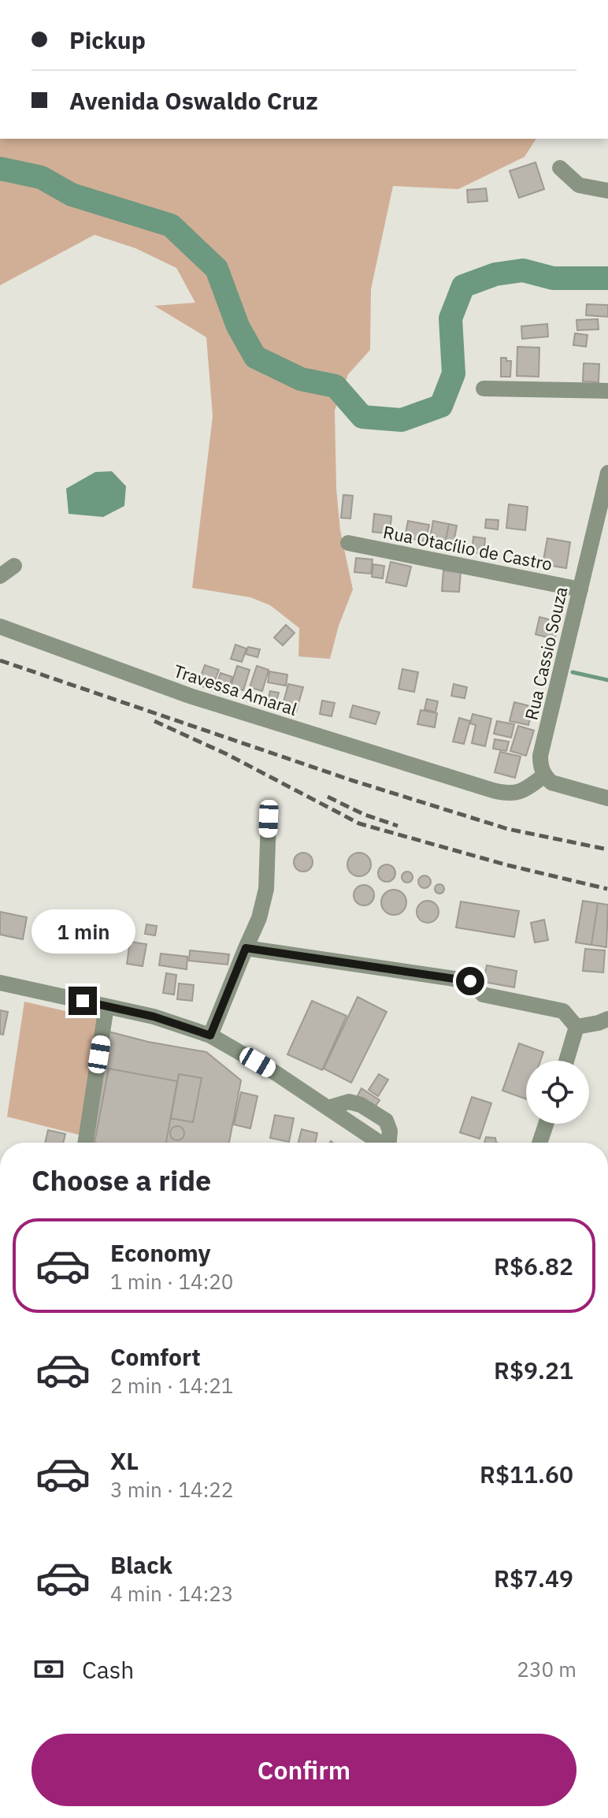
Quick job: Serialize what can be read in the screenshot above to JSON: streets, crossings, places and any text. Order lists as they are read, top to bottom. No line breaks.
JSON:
{"streets":{"street":["Rua Otacílio de Castro","Rua Cassio Souza","Travessa Amaral"]},"crossings":[["Rua Otacílio de Castro","Rua Cassio Souza"],["Rua Cassio Souza","Travessa Amaral"]],"page":{"banner":["Pickup","Avenida Oswaldo Cruz"],"bubble":"1 min","heading":"Choose a ride","list":[{"name":"Economy","note":"1 min · 14:20","value":"R$6.82"},{"name":"Comfort","note":"2 min · 14:21","value":"R$9.21"},{"name":"XL","note":"3 min · 14:22","value":"R$11.60"},{"name":"Black","note":"4 min · 14:23","value":"R$7.49"}],"pay":["Cash","230 m"],"buttons":"Confirm"}}
